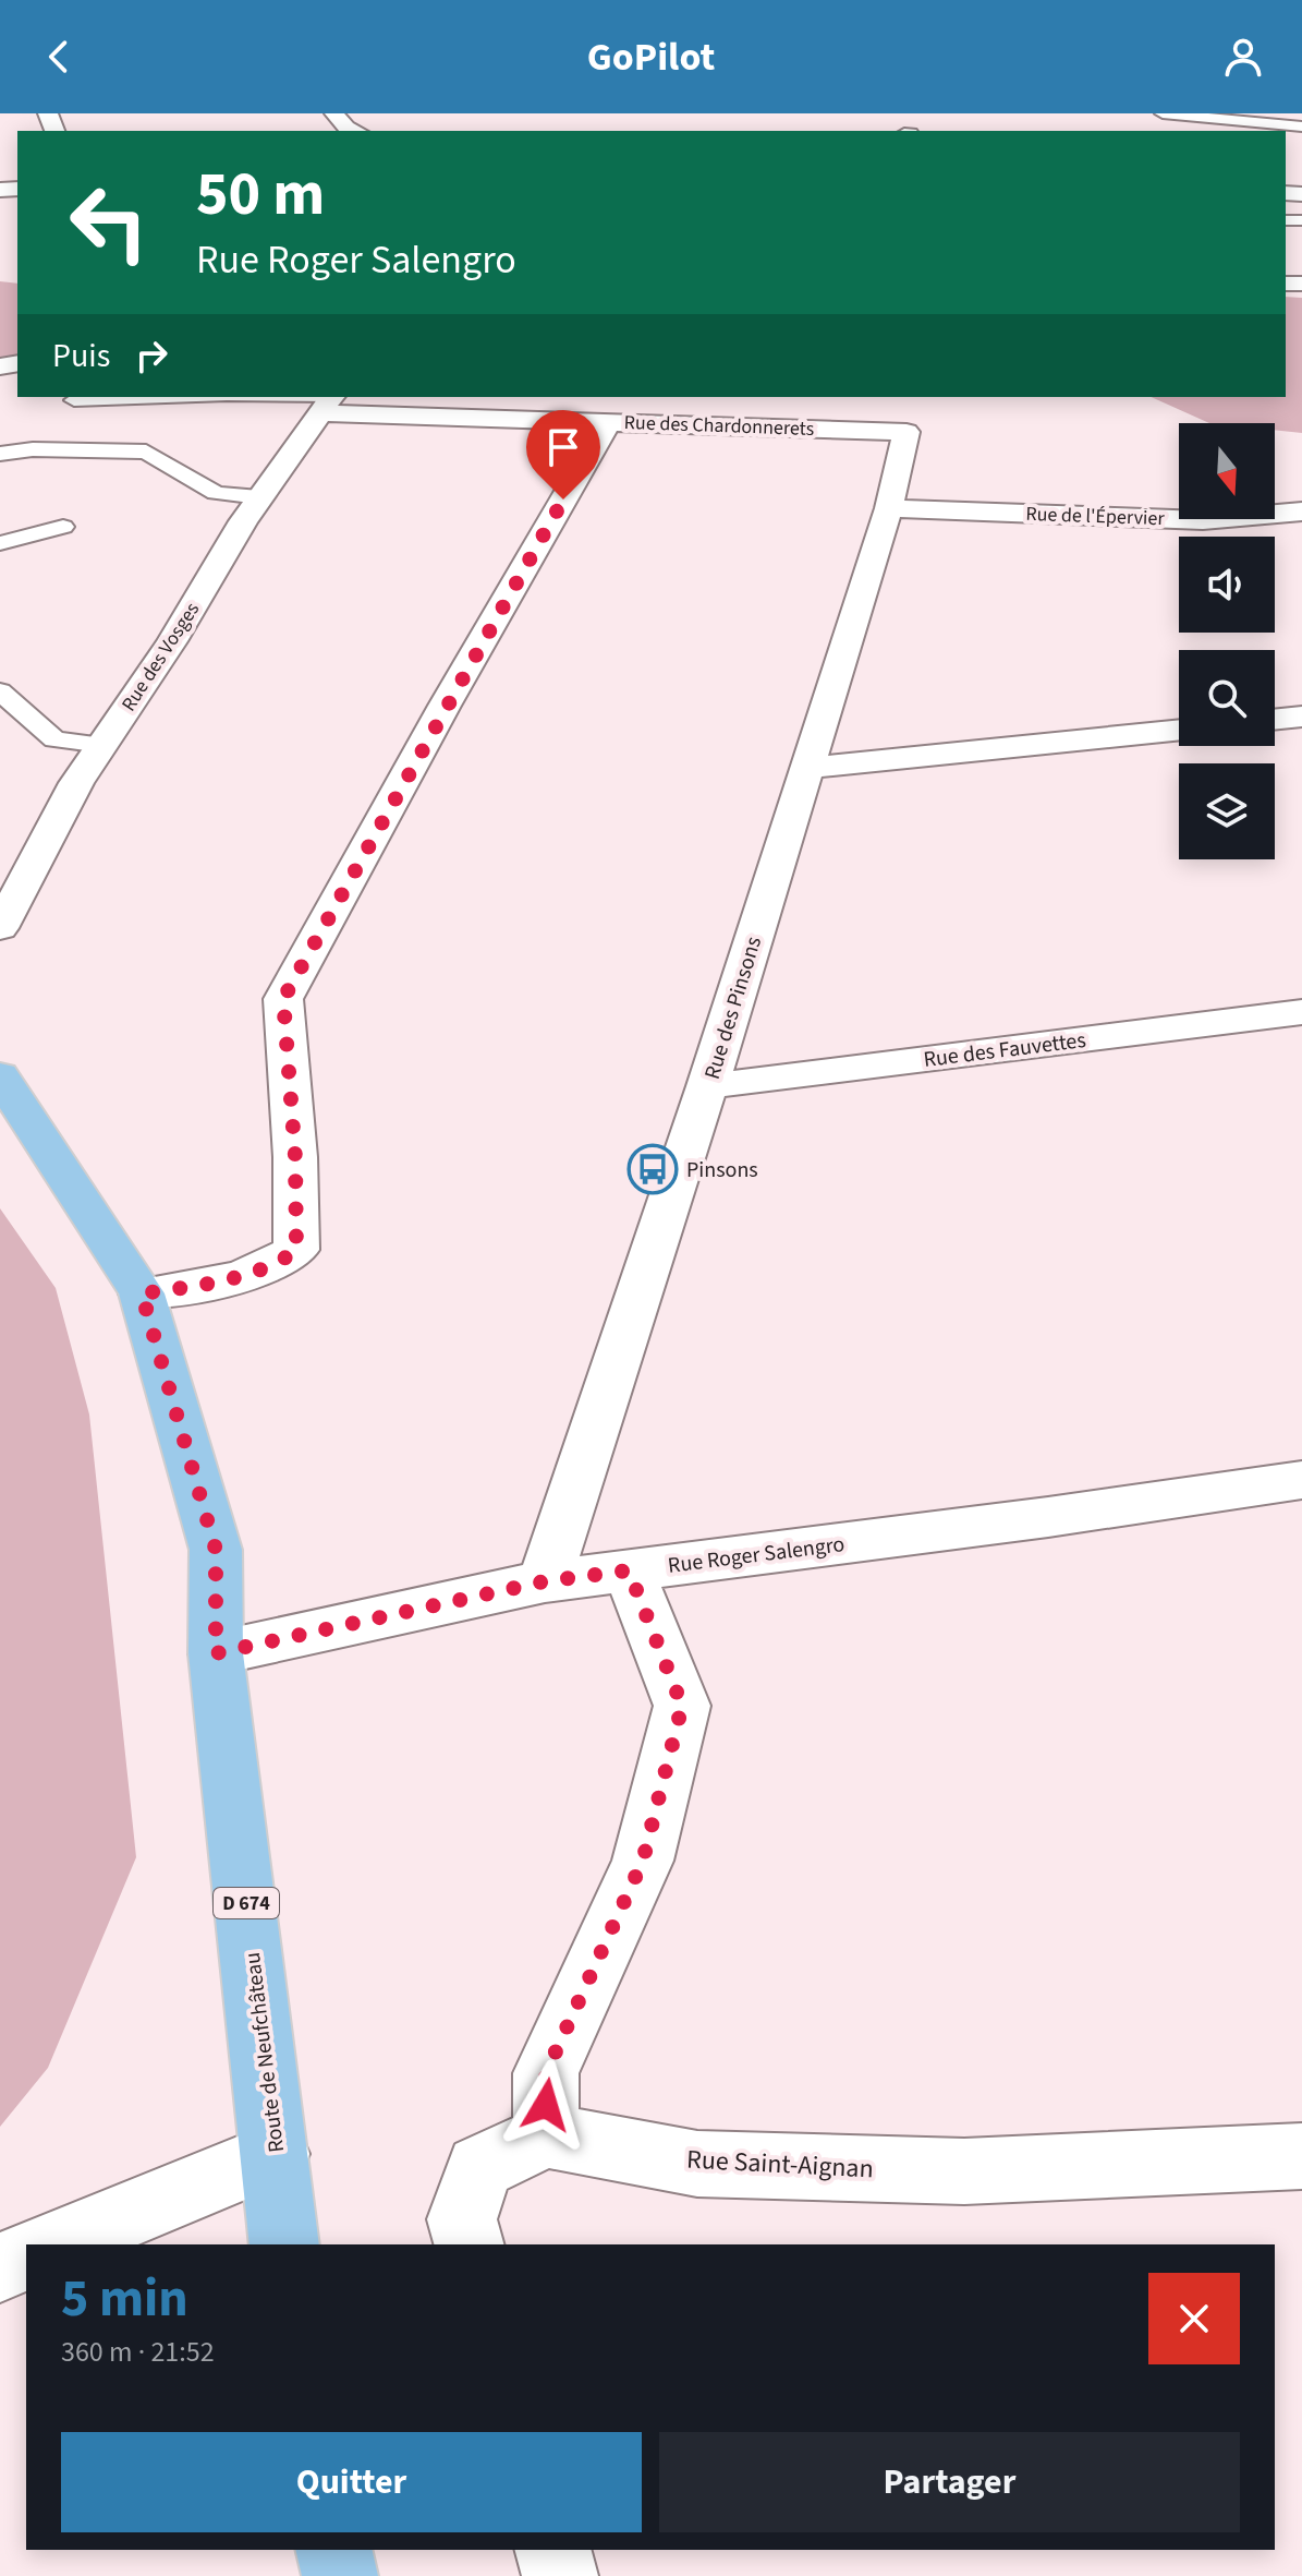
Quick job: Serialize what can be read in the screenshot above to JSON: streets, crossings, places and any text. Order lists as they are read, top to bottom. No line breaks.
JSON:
{"streets":{"main road":["D 674","Route de Neufchâteau"],"street":["Rue des Chardonnerets","Rue de l'Épervier","Rue des Vosges","Rue des Pinsons","Rue des Fauvettes","Rue Roger Salengro","Rue Saint-Aignan"]},"crossings":[["Rue des Chardonnerets","Rue des Vosges"],["Rue des Chardonnerets","Rue des Pinsons"],["Rue de l'Épervier","Rue des Pinsons"],["Rue des Pinsons","Rue des Fauvettes"],["Rue des Pinsons","Rue Roger Salengro"],["Rue Roger Salengro","Route de Neufchâteau"]],"places":{"bus stop":["Pinsons"]},"north":"bottom","page":{"header":"GoPilot","turn":["50 m","Rue Roger Salengro"],"then":"Puis","heading":["5 min","360 m · 21:52"],"buttons":["Quitter","Partager"]}}
